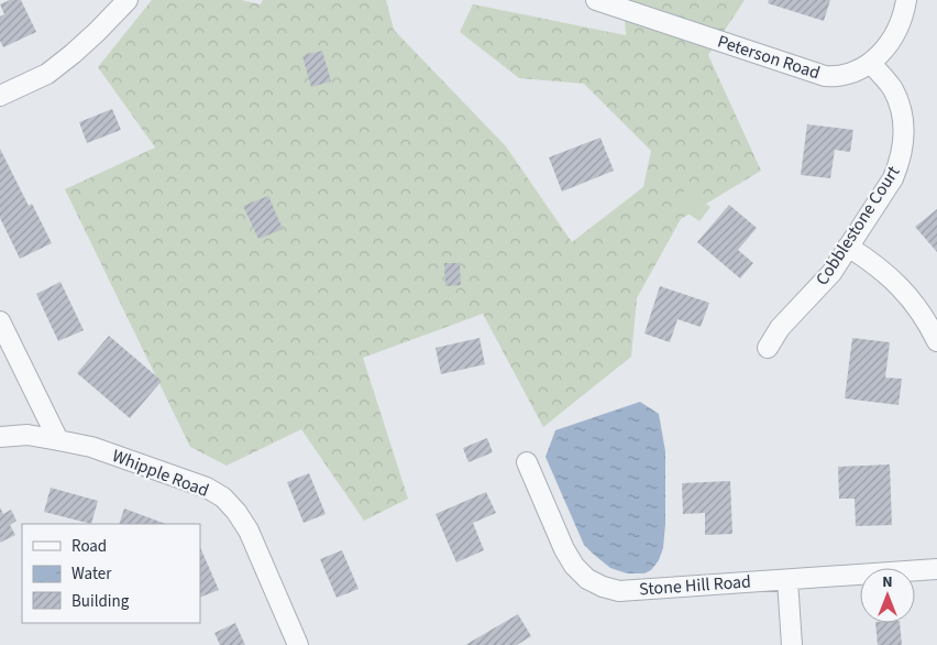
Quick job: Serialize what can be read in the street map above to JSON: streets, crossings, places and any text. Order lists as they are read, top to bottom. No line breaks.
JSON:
{"streets":{"street":["Peterson Road","Cobblestone Court","Whipple Road","Stone Hill Road"]},"crossings":[["Peterson Road","Cobblestone Court"]],"legend":["Road","Water","Building"],"north":"top"}
